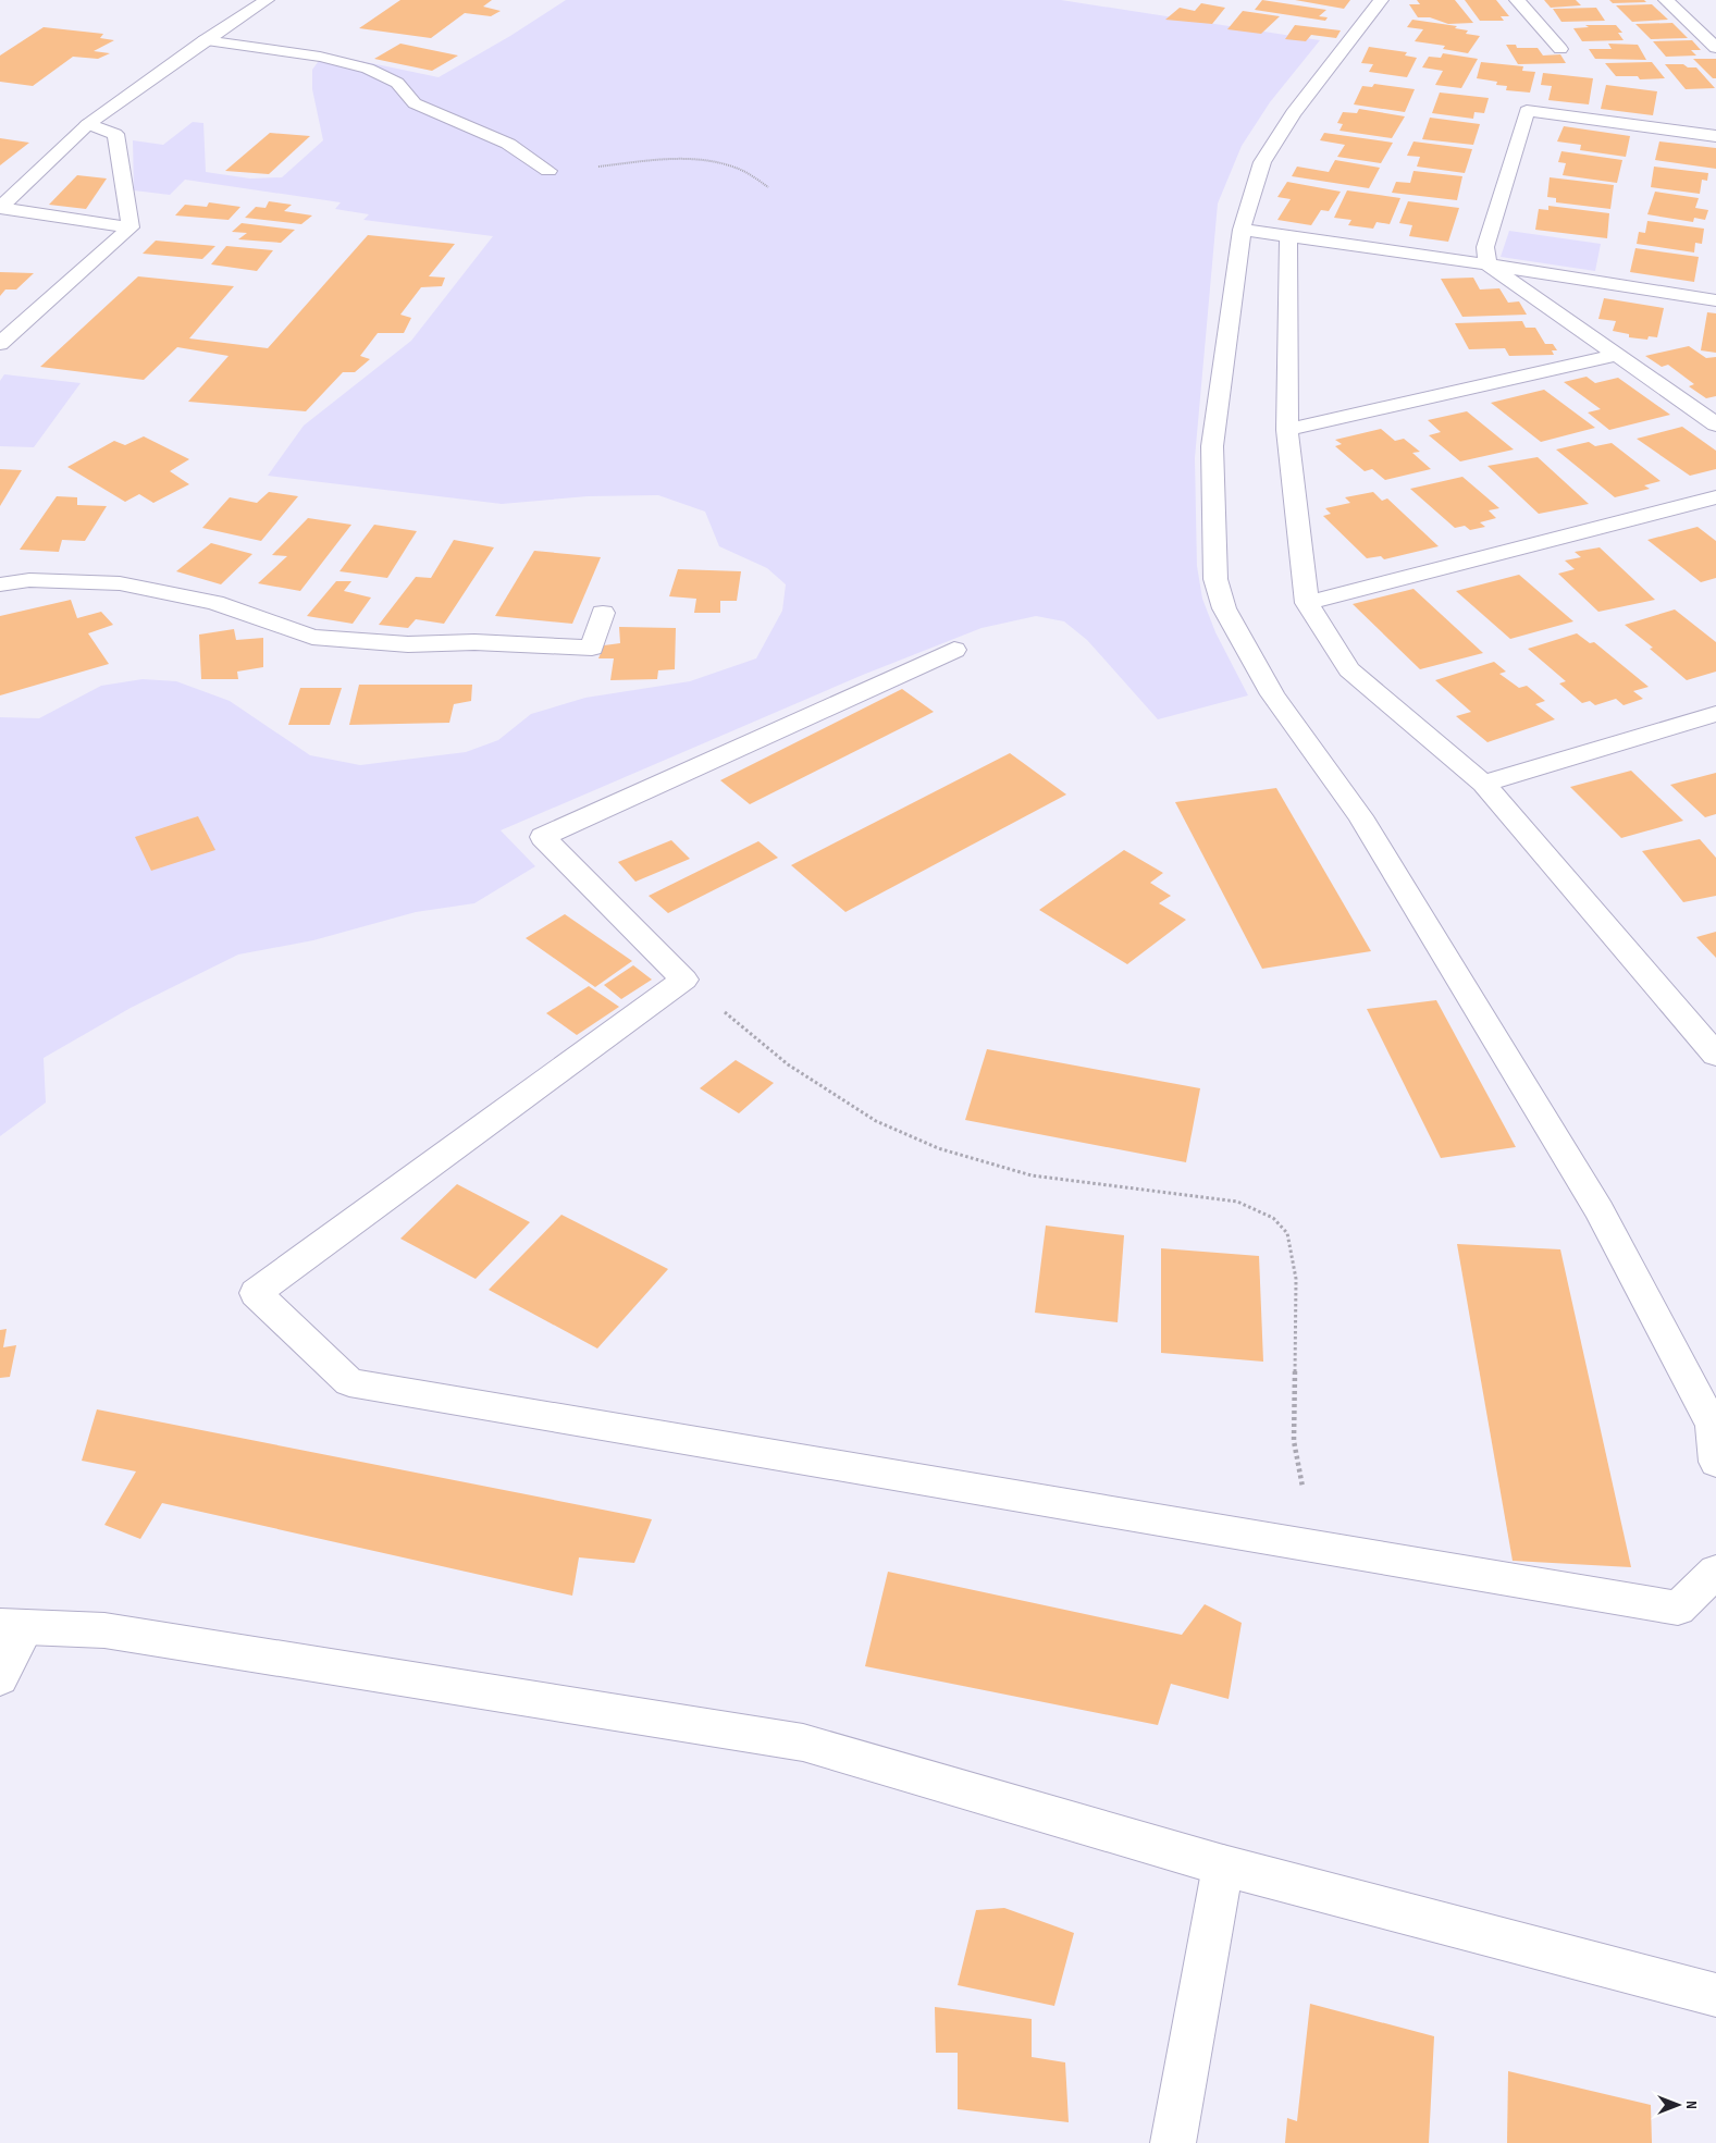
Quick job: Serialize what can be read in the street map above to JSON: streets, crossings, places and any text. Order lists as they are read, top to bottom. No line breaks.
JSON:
{"north":"right"}
